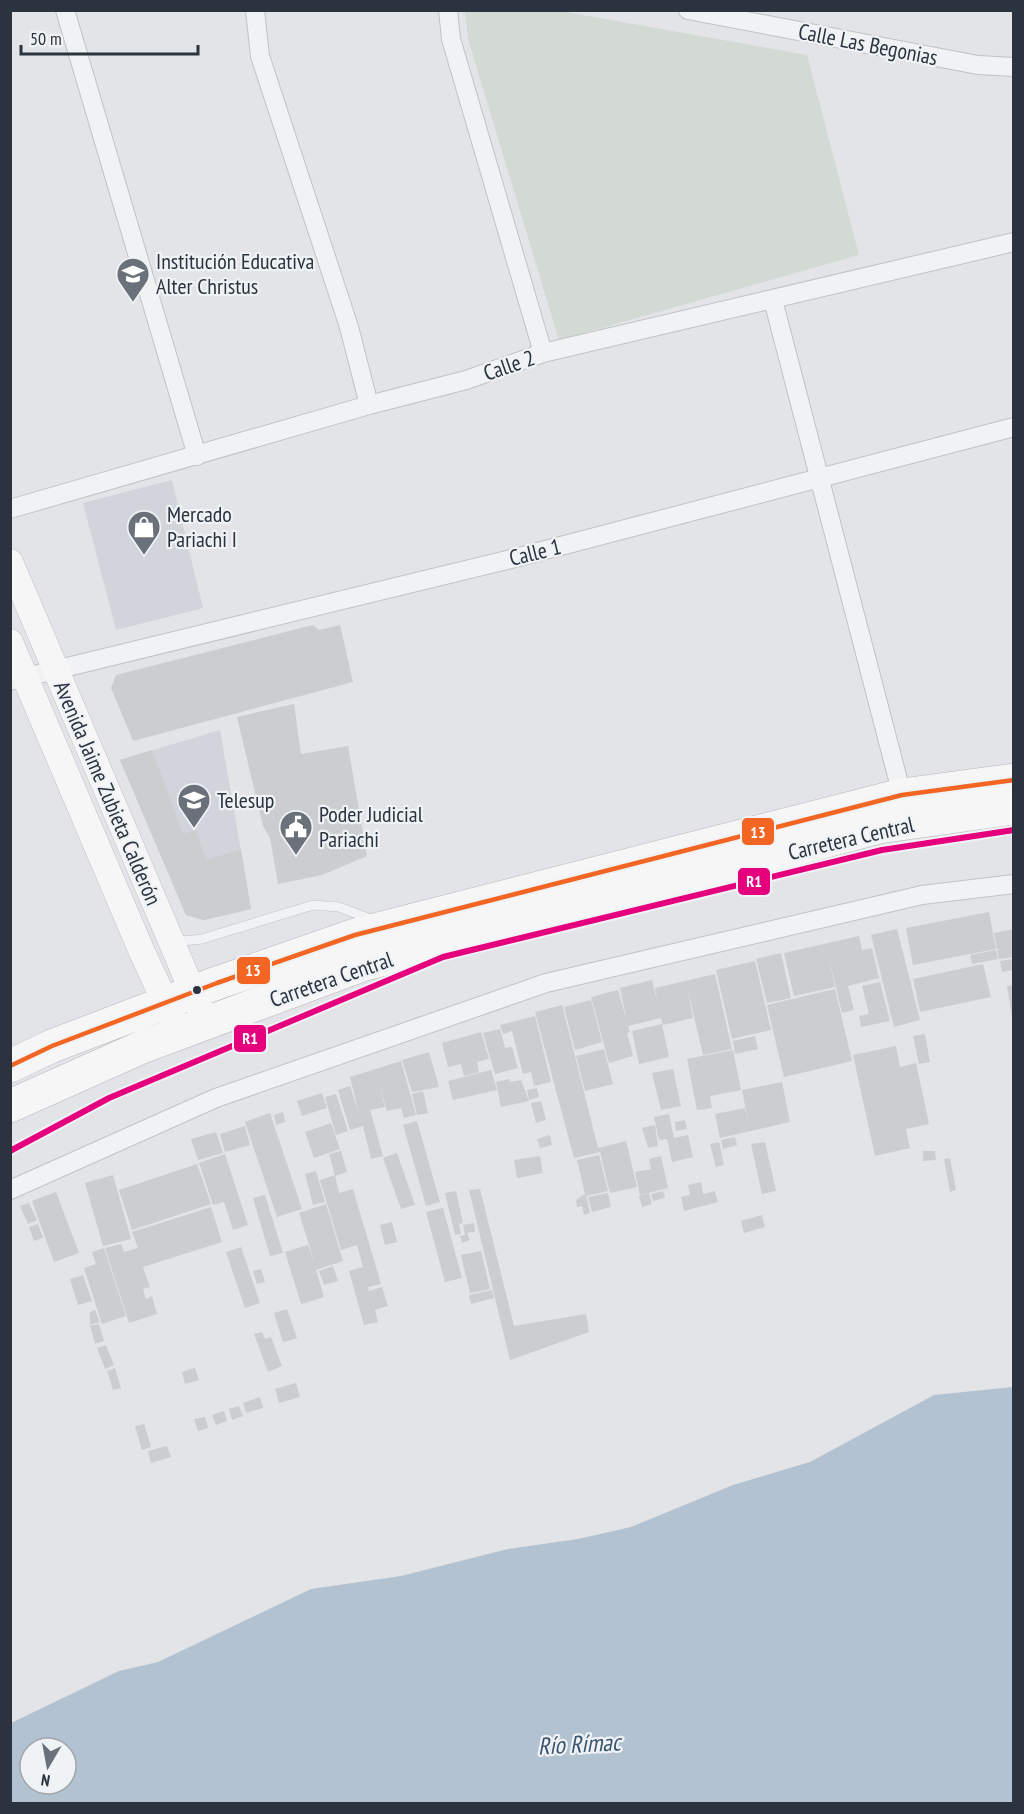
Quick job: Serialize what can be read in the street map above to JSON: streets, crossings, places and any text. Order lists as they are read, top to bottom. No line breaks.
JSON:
{"streets":{"highway":["Carretera Central"],"street":["Calle Las Begonias","Calle 2","Calle 1","Avenida Jaime Zubieta Calderón"]},"crossings":[["Calle 1","Avenida Jaime Zubieta Calderón"],["Avenida Jaime Zubieta Calderón","Carretera Central"]],"water":["Río Rímac"],"places":{"school or university":["Institución Educativa Alter Christus","Telesup"],"shop":["Mercado Pariachi I"],"public building":["Poder Judicial Pariachi"]},"lines":["transit line 13","transit line R1"],"scale_bar":"50 m","north":"bottom"}
